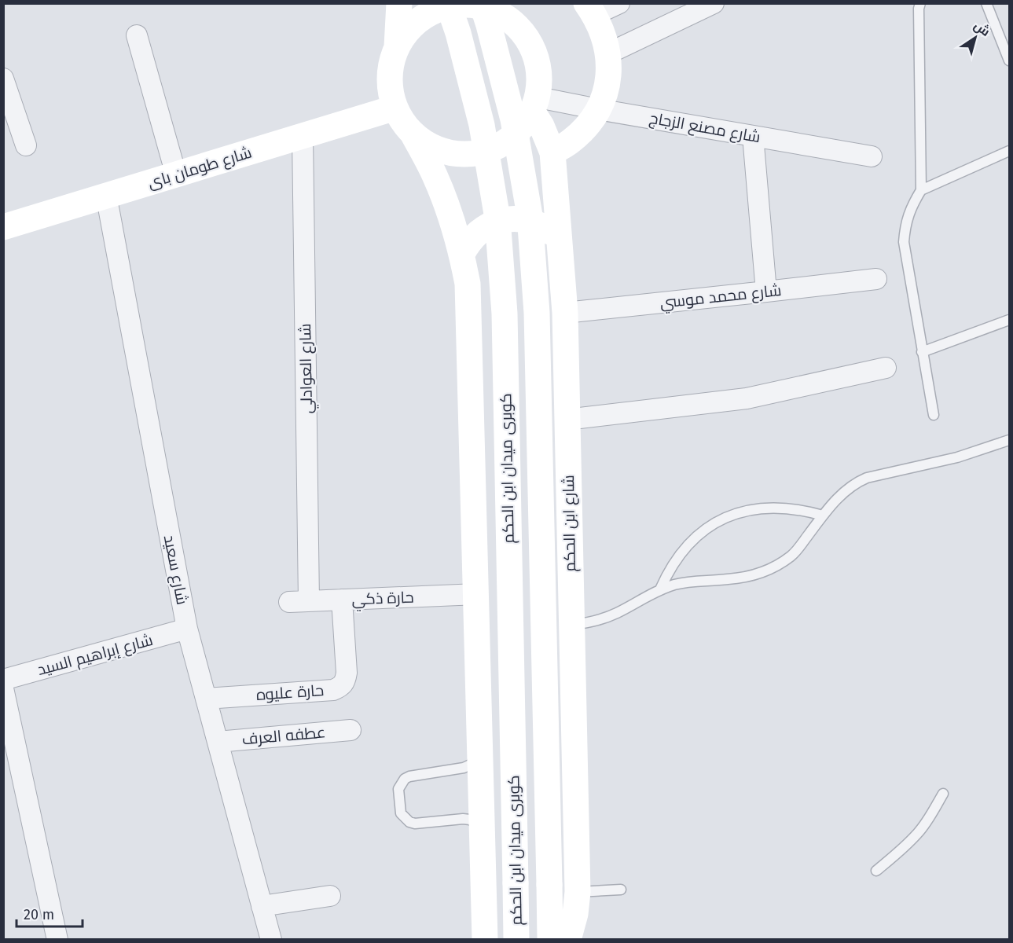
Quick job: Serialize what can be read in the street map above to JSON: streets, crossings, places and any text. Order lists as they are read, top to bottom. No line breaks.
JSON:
{"streets":{"main road":["شارع طومان باى","كوبرى ميدان ابن الحكم","شارع ابن الحكم"],"street":["شارع مصنع الزجاج","شارع محمد موسي","شارع العوادلي","شارع سعيد","حارة ذكي","شارع إبراهيم السيد","حارة عليوه","عطفه العرف"]},"crossings":[["شارع مصنع الزجاج","شارع طومان باى"],["شارع مصنع الزجاج","شارع ابن الحكم"],["شارع طومان باى","شارع العوادلي"],["شارع طومان باى","شارع ابن الحكم"],["شارع طومان باى","شارع سعيد"],["شارع محمد موسي","شارع ابن الحكم"],["شارع العوادلي","حارة ذكي"],["شارع سعيد","شارع إبراهيم السيد"],["شارع سعيد","حارة عليوه"],["شارع سعيد","عطفه العرف"],["حارة ذكي","حارة عليوه"]],"scale_bar":"20 m","north":"top right"}
